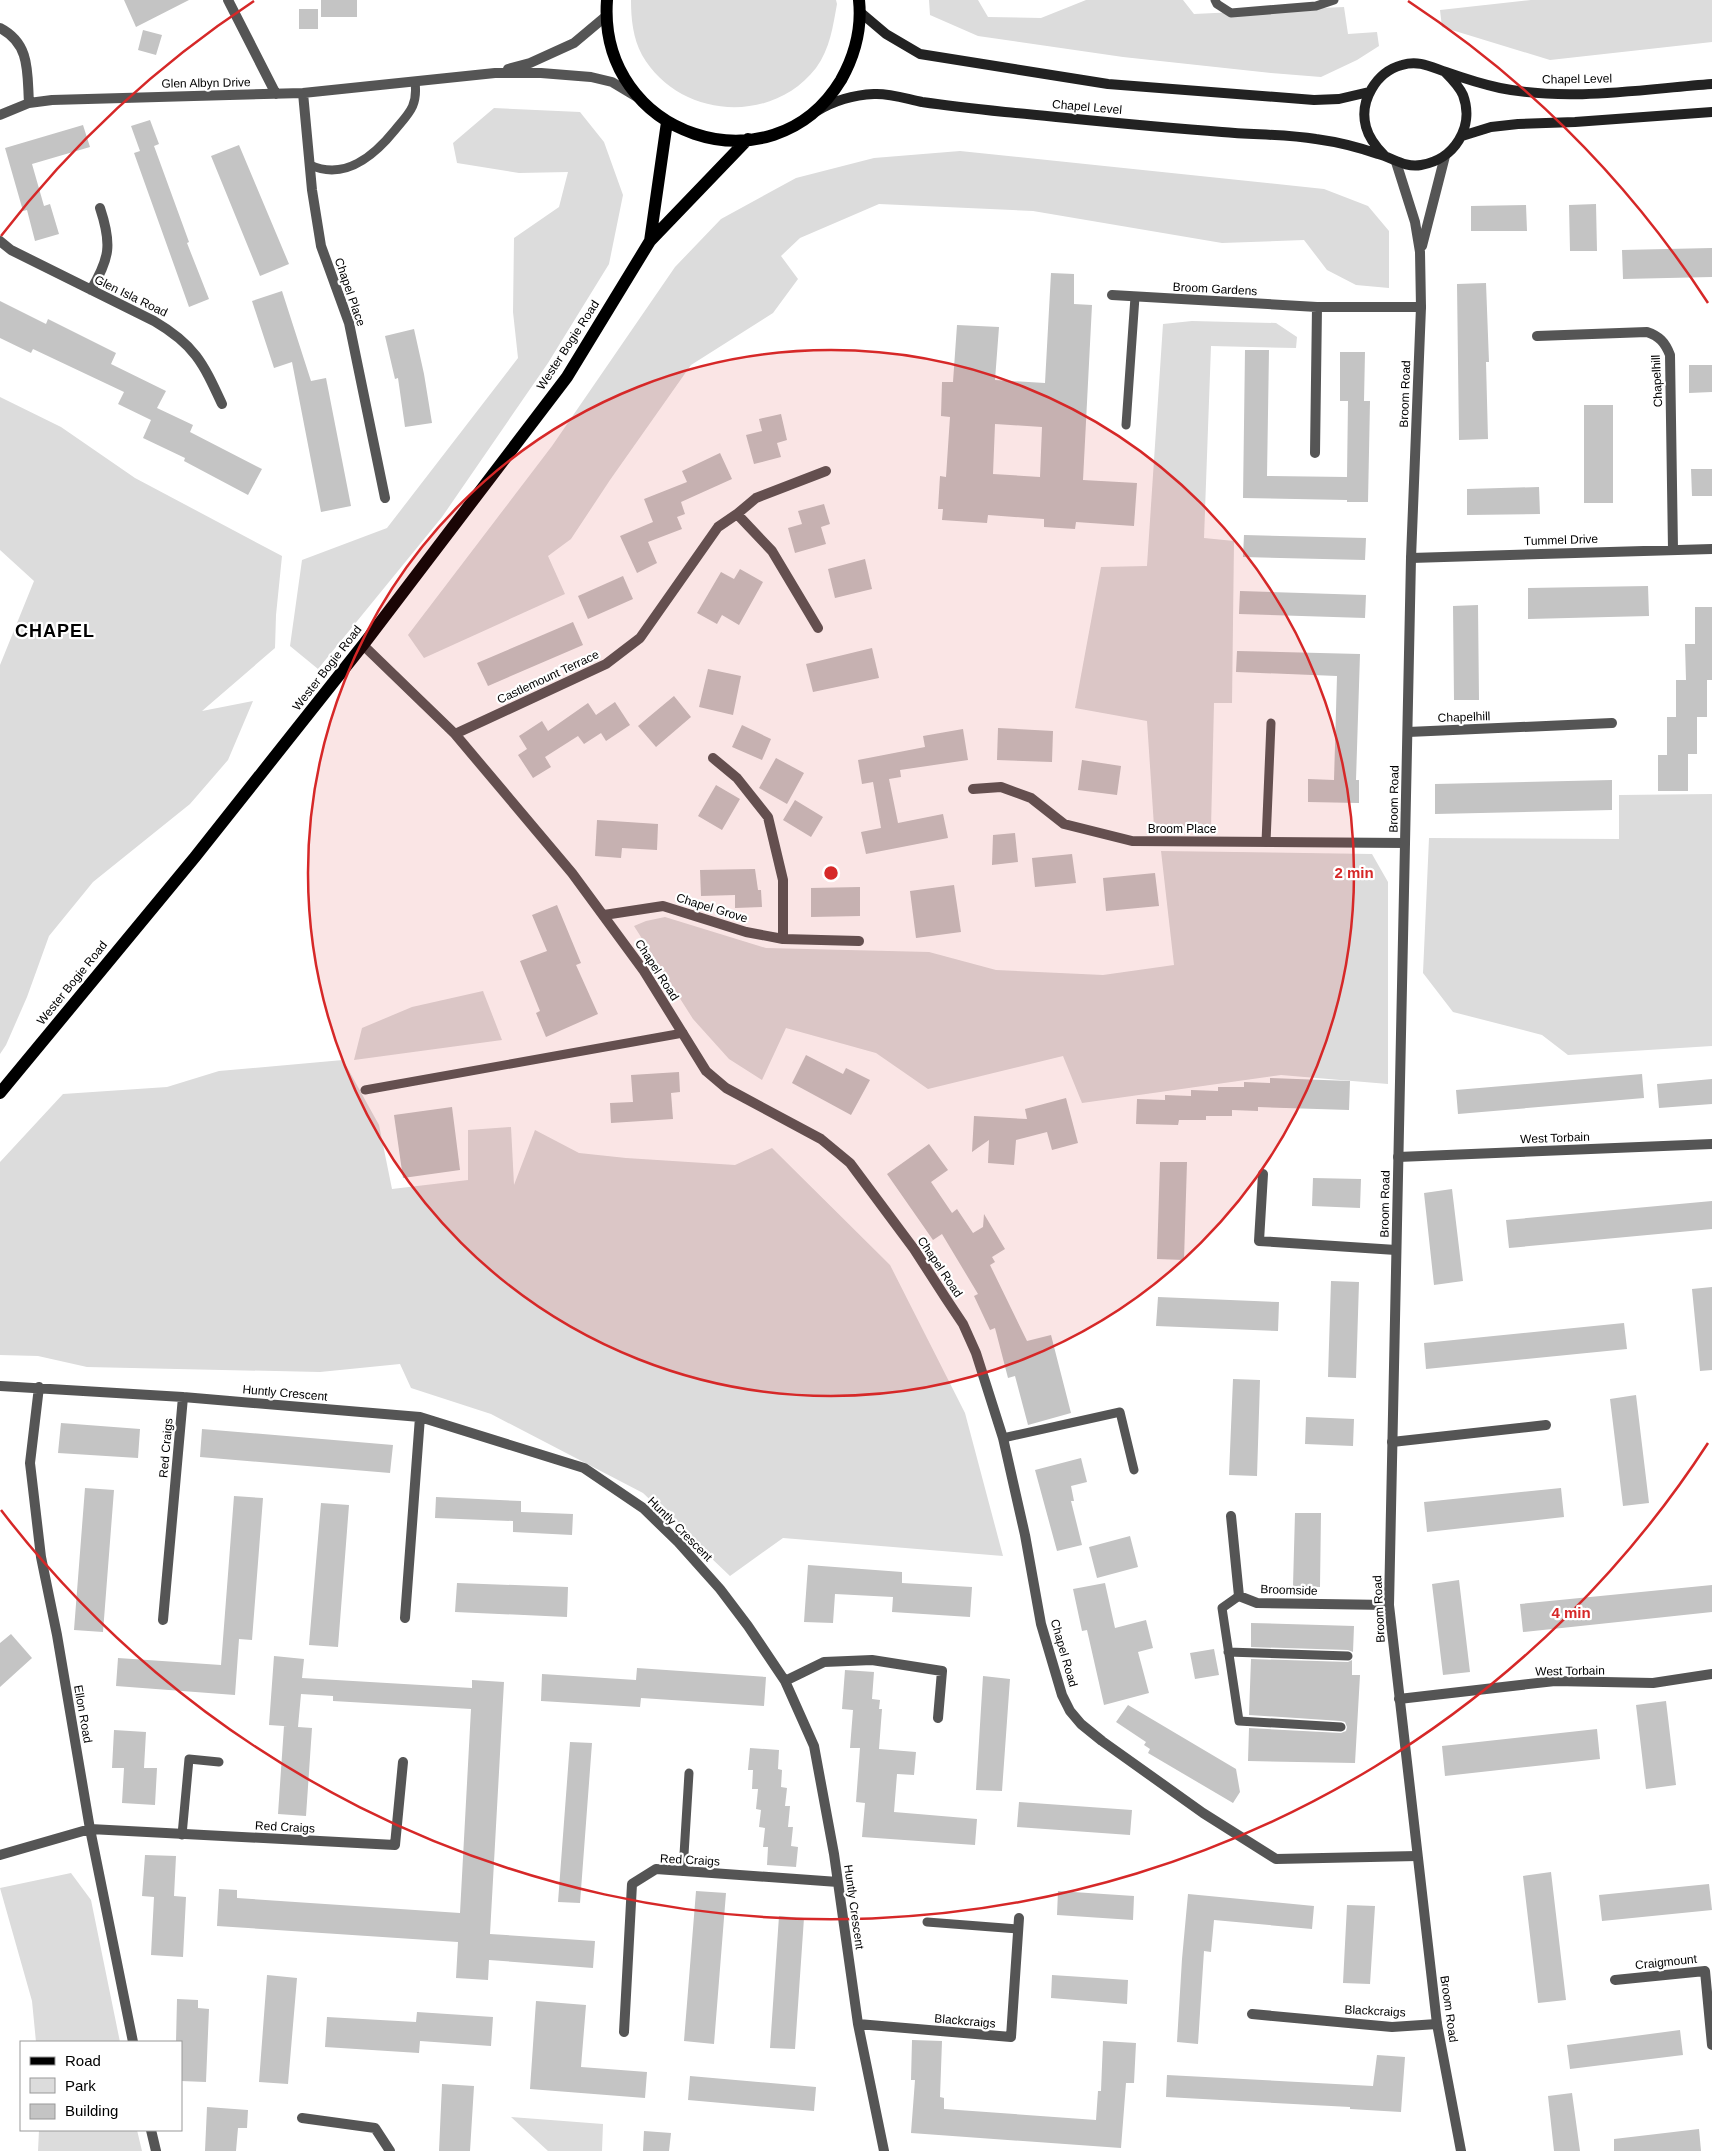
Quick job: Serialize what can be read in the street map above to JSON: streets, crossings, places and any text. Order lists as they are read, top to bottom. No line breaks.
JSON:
{"streets":{"main road":["Chapel Level","Wester Bogie Road"],"street":["Glen Albyn Drive","Broom Gardens","Chapel Place","Glen Isla Road","Chapelhill","Broom Road","Tummel Drive","Castlemount Terrace","Broom Place","Chapel Grove","Chapel Road","West Torbain","Huntly Crescent","Red Craigs","Broomside","Ellon Road","Craigmount","Blackcraigs"]},"crossings":[["Chapel Level","Broom Road"],["Glen Albyn Drive","Chapel Place"],["Broom Gardens","Broom Road"],["Wester Bogie Road","Chapel Road"],["Chapelhill","Broom Road"],["Chapelhill","Tummel Drive"],["Broom Road","Tummel Drive"],["Broom Road","Broom Place"],["Broom Road","Chapel Road"],["Broom Road","West Torbain"],["Broom Road","Broomside"],["Broom Road","Blackcraigs"],["Castlemount Terrace","Chapel Road"],["Chapel Grove","Chapel Road"],["Huntly Crescent","Red Craigs"],["Huntly Crescent","Ellon Road"],["Huntly Crescent","Blackcraigs"],["Red Craigs","Ellon Road"]],"districts":["CHAPEL"],"legend":["Road","Park","Building"],"rings":["2 min","4 min"]}
